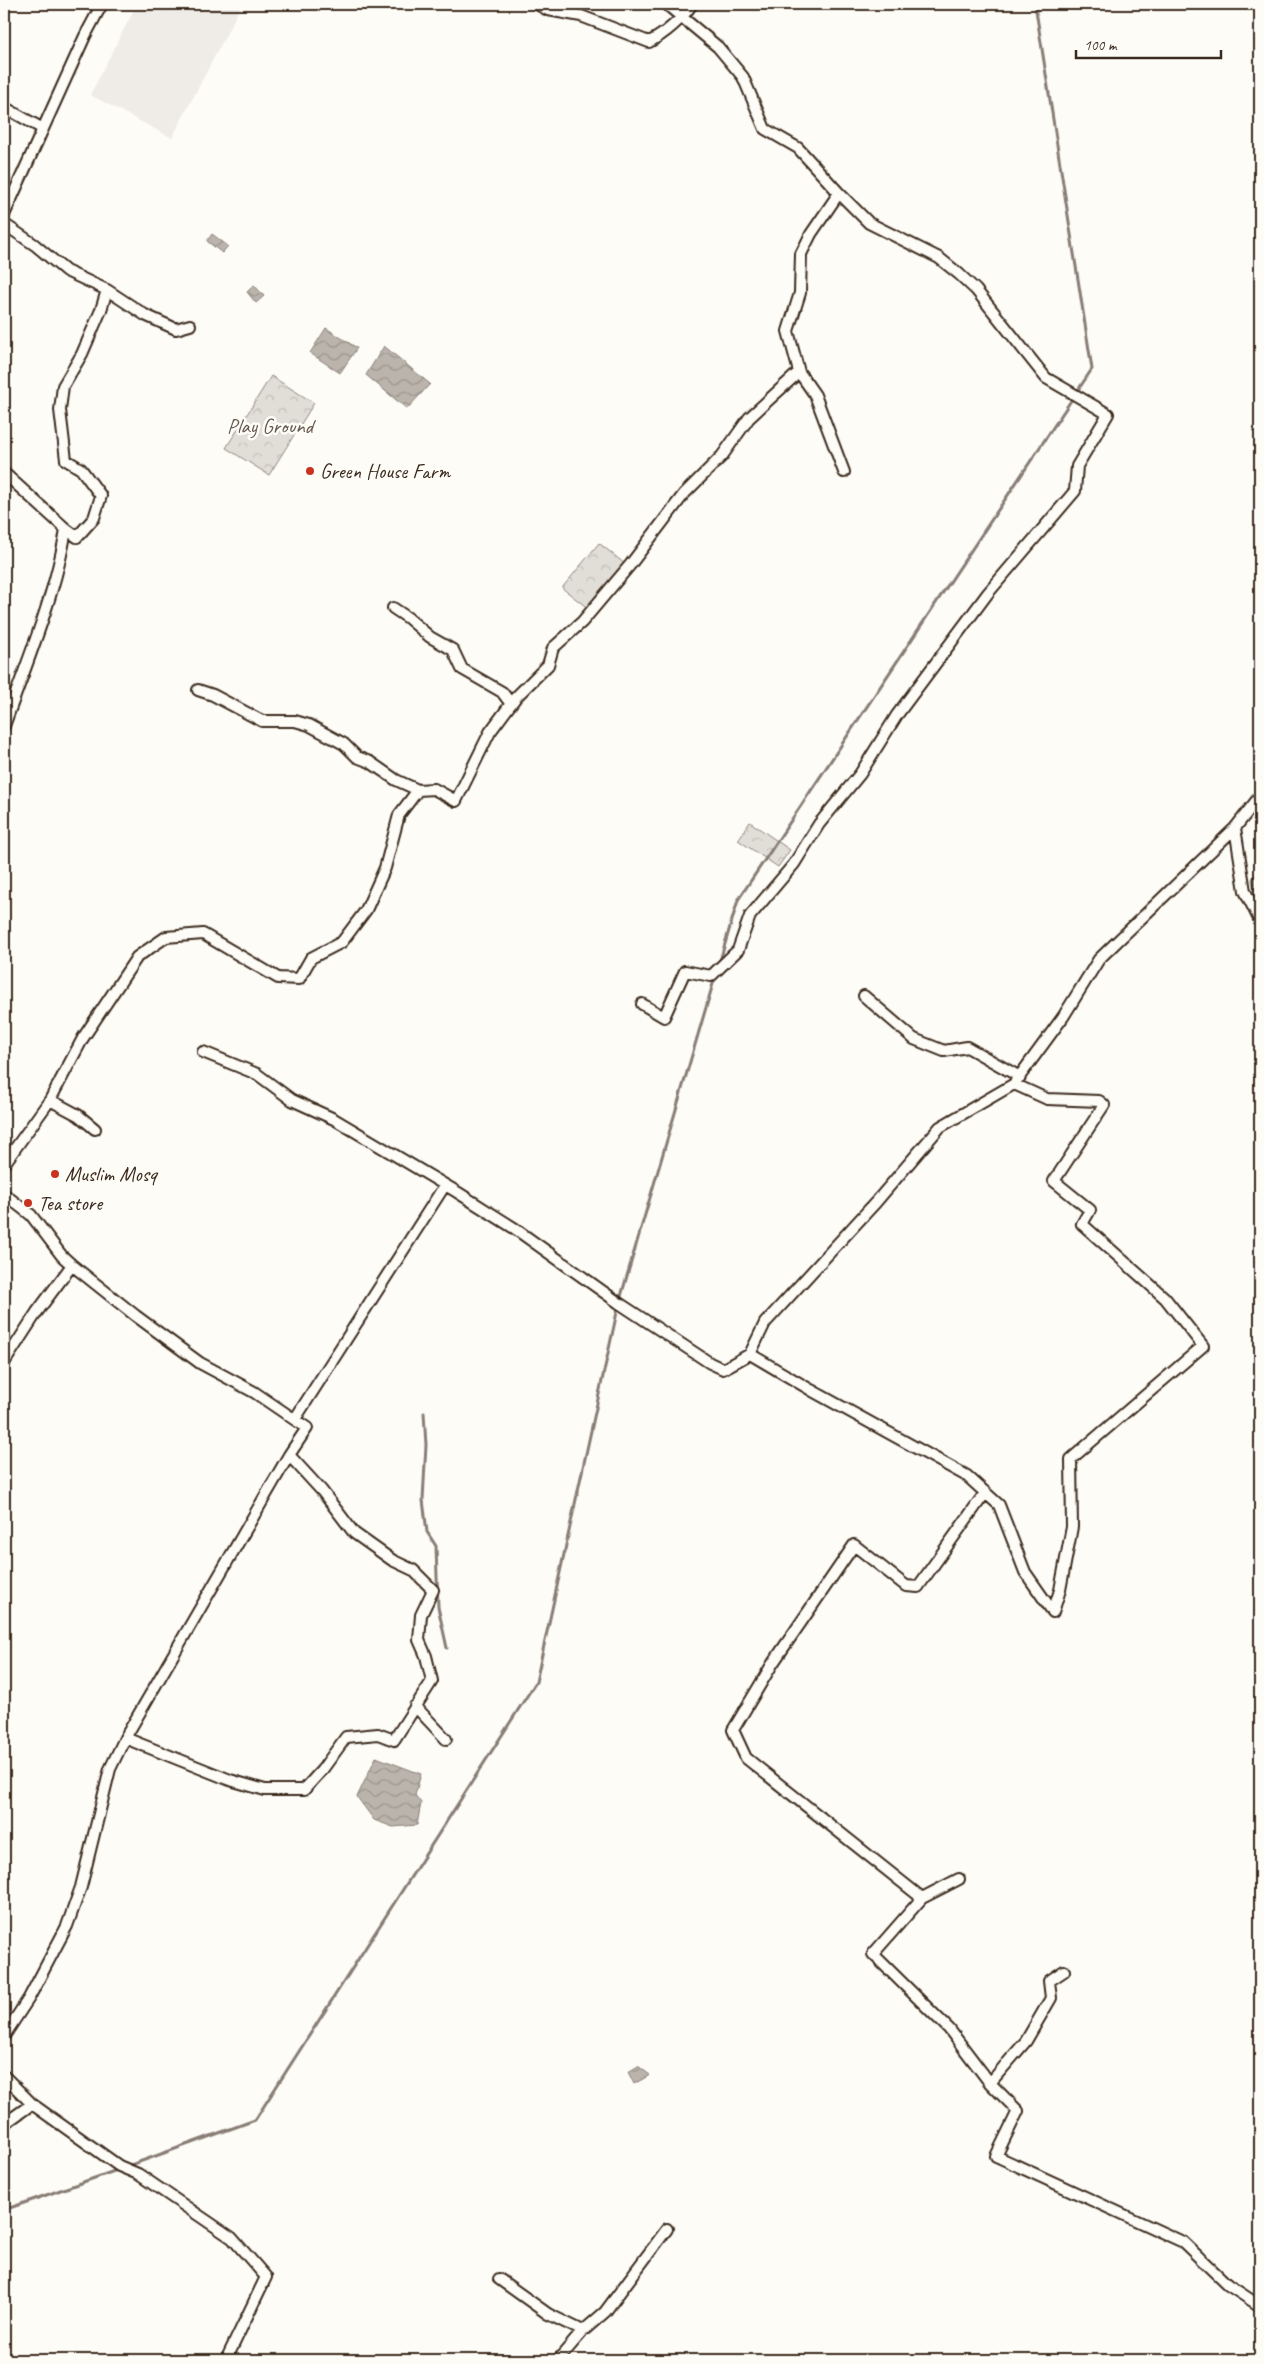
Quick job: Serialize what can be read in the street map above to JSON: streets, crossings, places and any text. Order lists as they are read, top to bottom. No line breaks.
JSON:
{"parks":["Play Ground"],"places":["Green House Farm","Muslim Mosq","Tea store"],"scale_bar":"100 m"}
